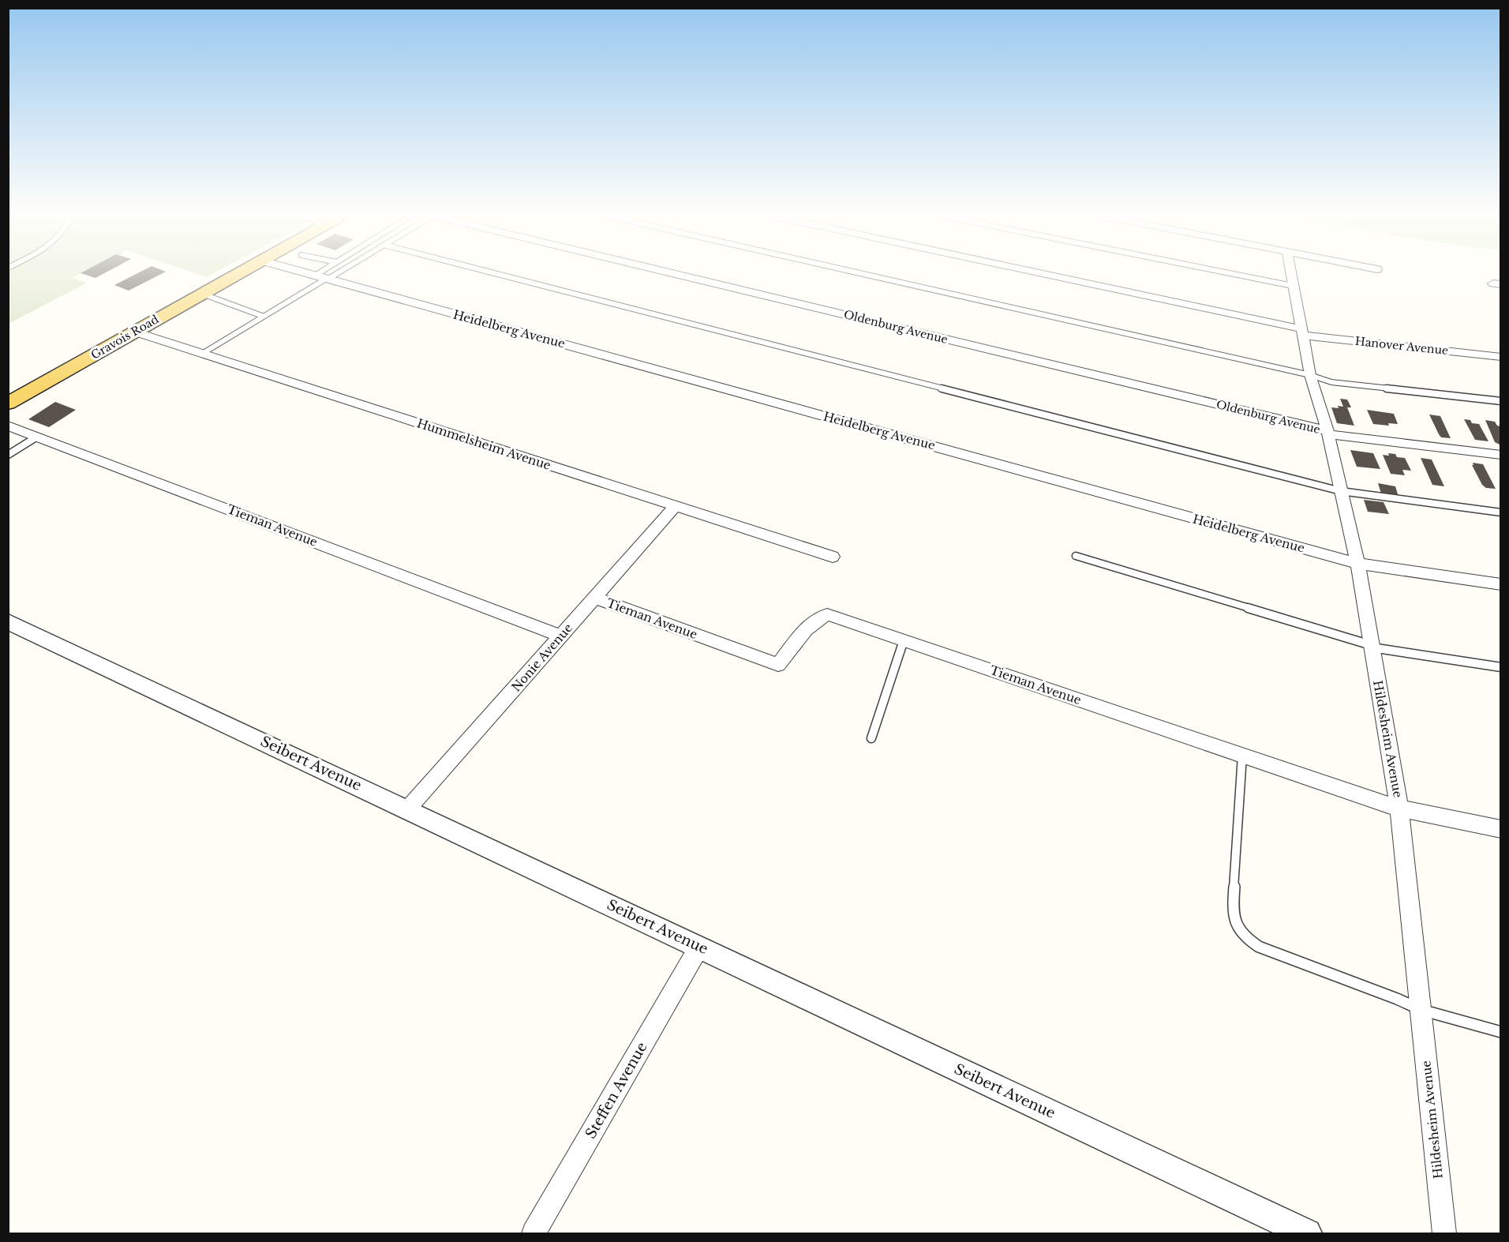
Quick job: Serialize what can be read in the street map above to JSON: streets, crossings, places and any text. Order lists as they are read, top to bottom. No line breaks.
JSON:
{"streets":{"main road":["Gravois Road"],"street":["Oldenburg Avenue","Heidelberg Avenue","Hanover Avenue","Hummelsheim Avenue","Tieman Avenue","Nonie Avenue","Hildesheim Avenue","Seibert Avenue","Steffen Avenue"]},"crossings":[["Oldenburg Avenue","Hildesheim Avenue"],["Heidelberg Avenue","Hildesheim Avenue"],["Gravois Road","Hummelsheim Avenue"],["Hanover Avenue","Hildesheim Avenue"],["Hummelsheim Avenue","Nonie Avenue"],["Tieman Avenue","Nonie Avenue"],["Tieman Avenue","Hildesheim Avenue"],["Nonie Avenue","Seibert Avenue"],["Seibert Avenue","Steffen Avenue"]]}
